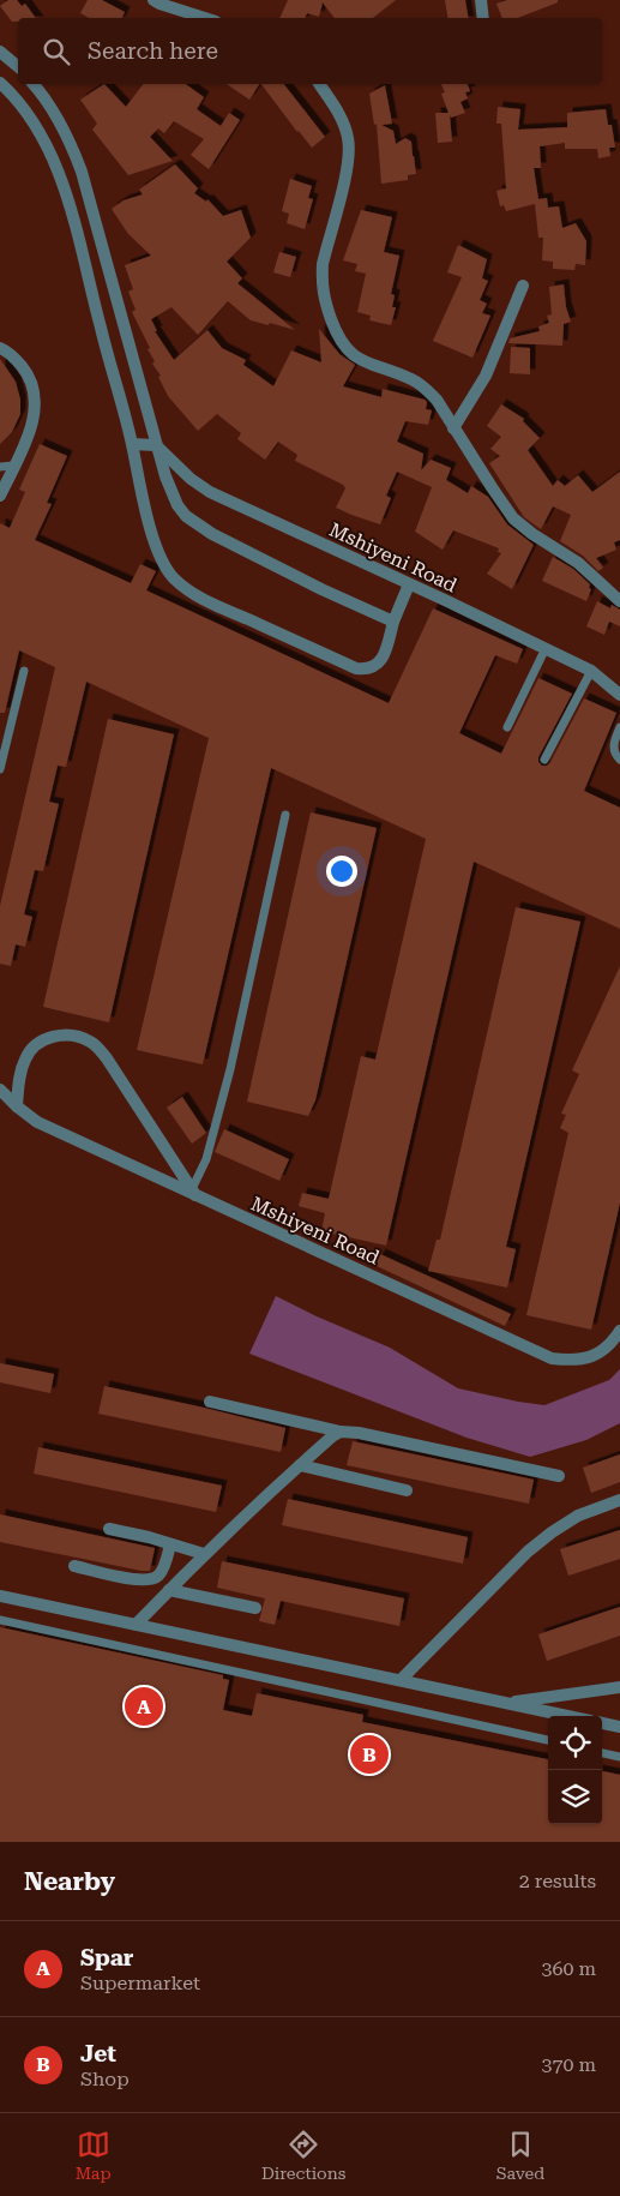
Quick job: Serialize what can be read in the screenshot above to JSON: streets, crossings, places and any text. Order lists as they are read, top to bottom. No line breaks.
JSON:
{"streets":{"street":["Mshiyeni Road"]},"page":{"search":"Search here","pins":["A","B"],"heading":["Nearby","2 results"],"list":[{"mark":"A","name":"Spar","note":"Supermarket","value":"360 m"},{"mark":"B","name":"Jet","note":"Shop","value":"370 m"}],"nav":["Map","Directions","Saved"]}}
